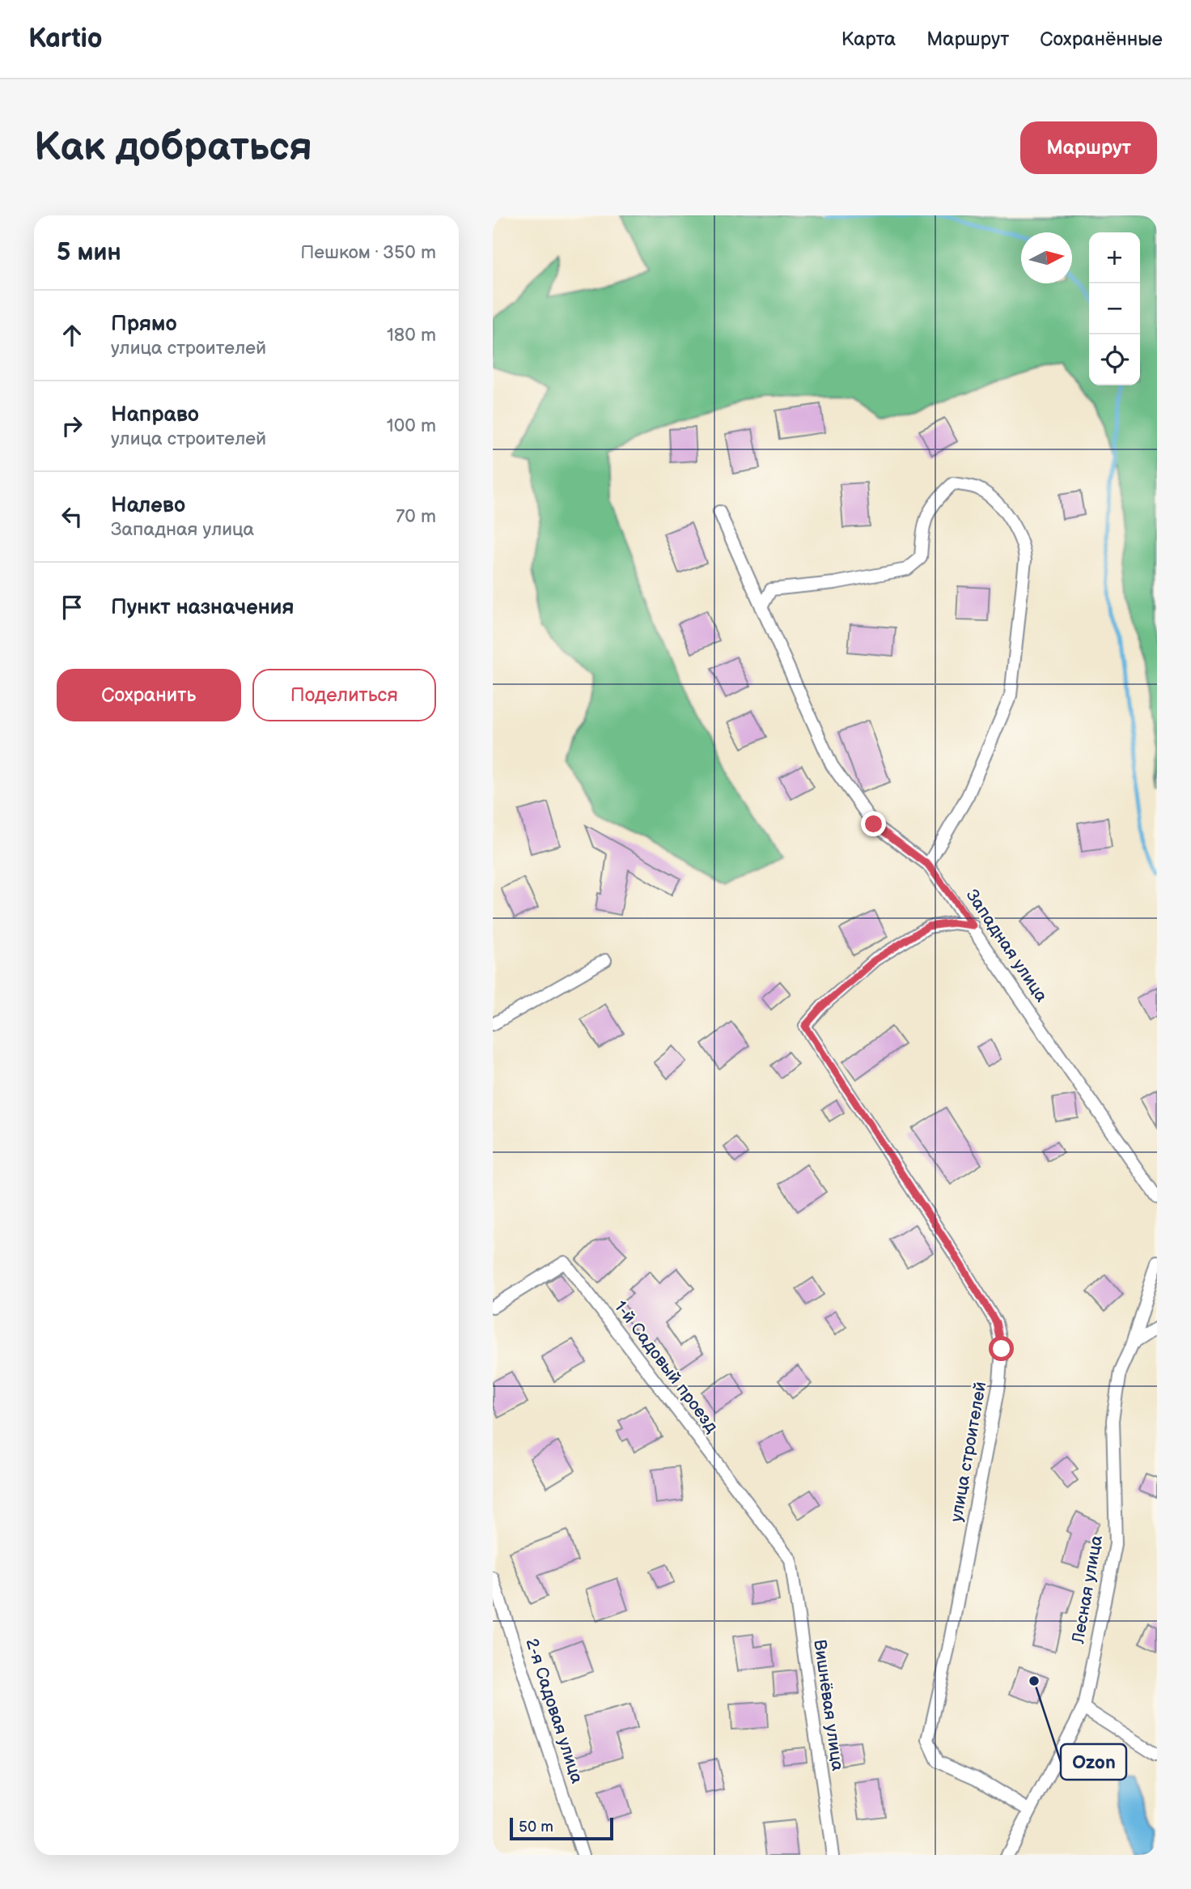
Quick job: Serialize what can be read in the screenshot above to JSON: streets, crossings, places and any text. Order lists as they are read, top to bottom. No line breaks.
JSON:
{"streets":{"street":["Западная улица","1-й Садовый проезд","улица строителей","Лесная улица","Вишнёвая улица","2-я Садовая улица"]},"crossings":[["Западная улица","улица строителей"],["1-й Садовый проезд","Вишнёвая улица"],["улица строителей","Лесная улица"]],"places":["Ozon"],"scale_bar":"50 m","north":"right","page":{"header":"Kartio","nav":["Карта","Маршрут","Сохранённые"],"buttons":["Маршрут",["Сохранить","Поделиться"]],"title":"Как добраться","heading":["5 мин","Пешком · 350 m"],"map_buttons":["+","−"],"list":[["Прямо","улица строителей","180 m"],["Направо","улица строителей","100 m"],["Налево","Западная улица","70 m"],"Пункт назначения"],"scale":"50 m"}}
